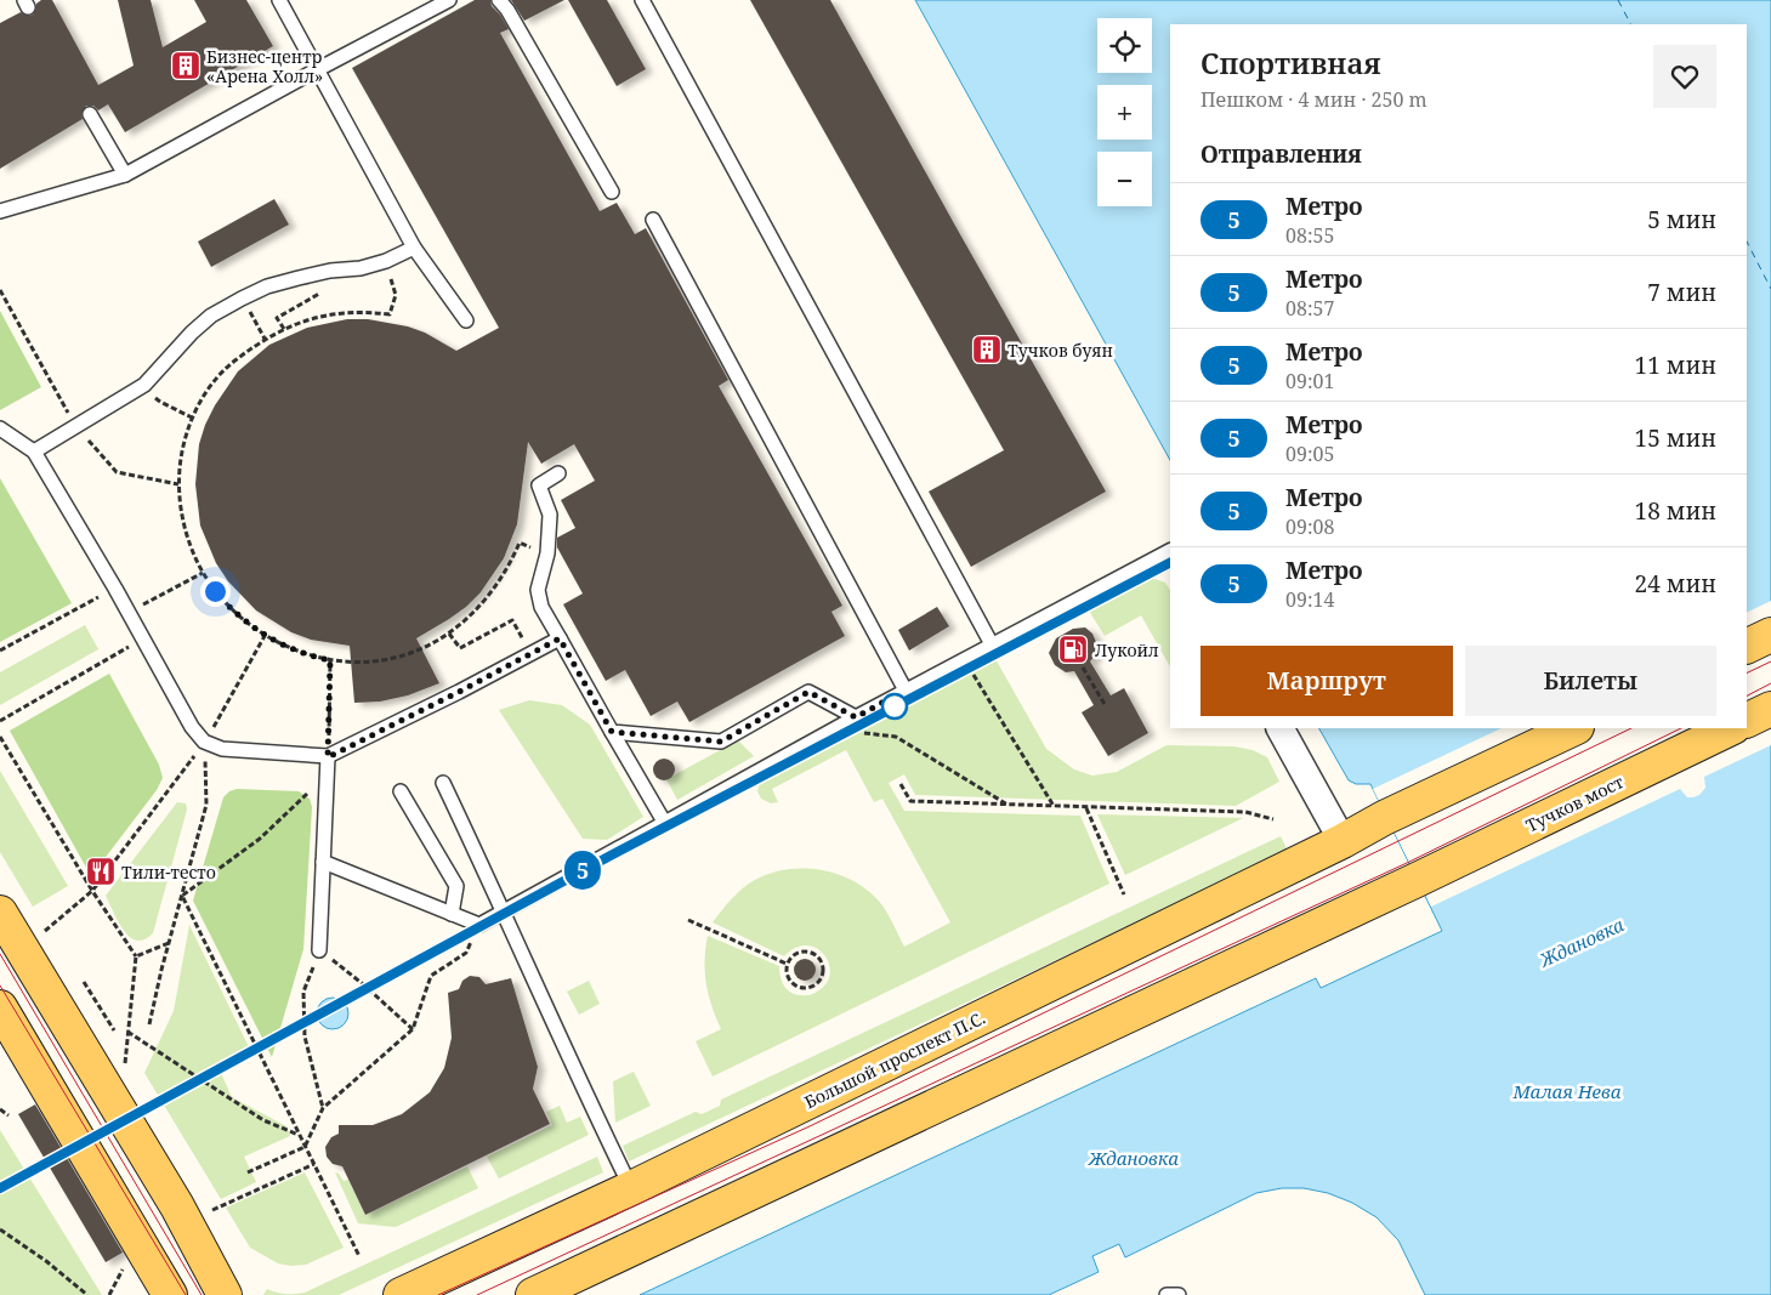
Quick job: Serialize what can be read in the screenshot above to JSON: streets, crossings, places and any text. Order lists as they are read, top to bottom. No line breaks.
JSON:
{"streets":{"main road":["Тучков мост","Большой проспект П.С."]},"water":["Ждановка","Малая Нева"],"places":{"building":["Бизнес-центр «Арена Холл»","Тучков буян"],"fuel station":["Лукойл"],"restaurant":["Тили-тесто"]},"lines":["metro line 5"],"page":{"on_map":"5","map_buttons":["+","−"],"heading":[["Спортивная","Пешком · 4 мин · 250 m"],"Отправления"],"list":[{"mark":"5","name":"Метро","note":"08:55","value":"5 мин"},{"mark":"5","name":"Метро","note":"08:57","value":"7 мин"},{"mark":"5","name":"Метро","note":"09:01","value":"11 мин"},{"mark":"5","name":"Метро","note":"09:05","value":"15 мин"},{"mark":"5","name":"Метро","note":"09:08","value":"18 мин"},{"mark":"5","name":"Метро","note":"09:14","value":"24 мин"}],"buttons":["Маршрут","Билеты"]}}
